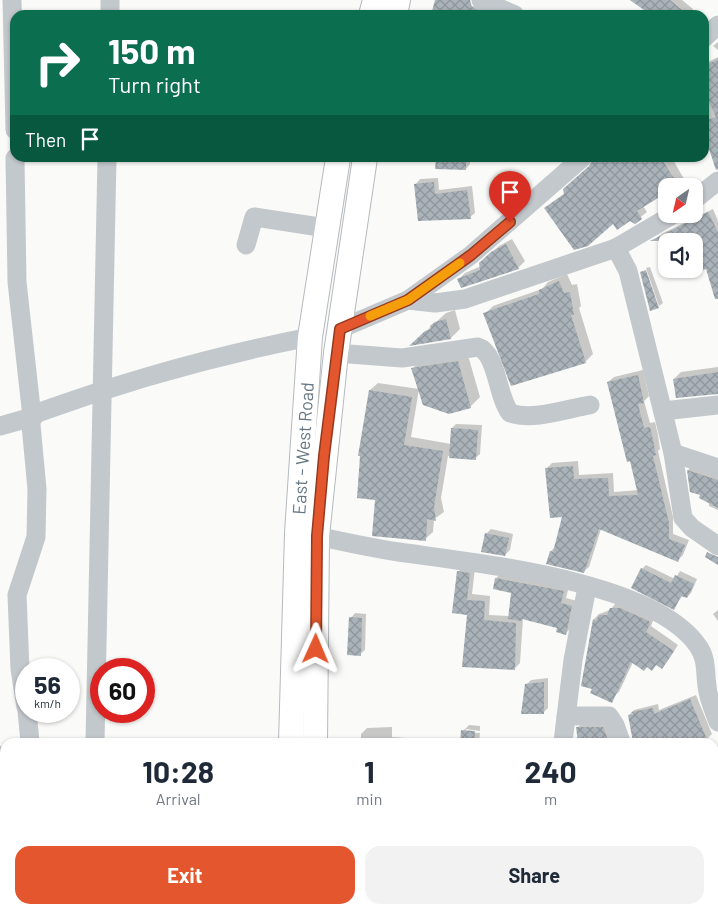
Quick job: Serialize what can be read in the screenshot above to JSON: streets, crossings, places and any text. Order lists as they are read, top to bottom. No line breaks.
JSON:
{"streets":{"main road":["East - West Road"]},"north":"bottom left","page":{"turn":["150 m","Turn right"],"then":"Then","speed":"56 km/h","limit":"60","eta":["10:28","Arrival","1","min","240","m"],"buttons":["Exit","Share"]}}
